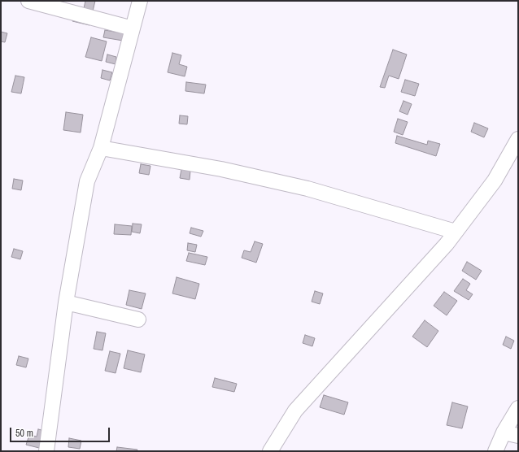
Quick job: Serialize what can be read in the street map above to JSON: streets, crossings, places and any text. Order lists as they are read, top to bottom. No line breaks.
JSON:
{"scale_bar":"50 m"}
